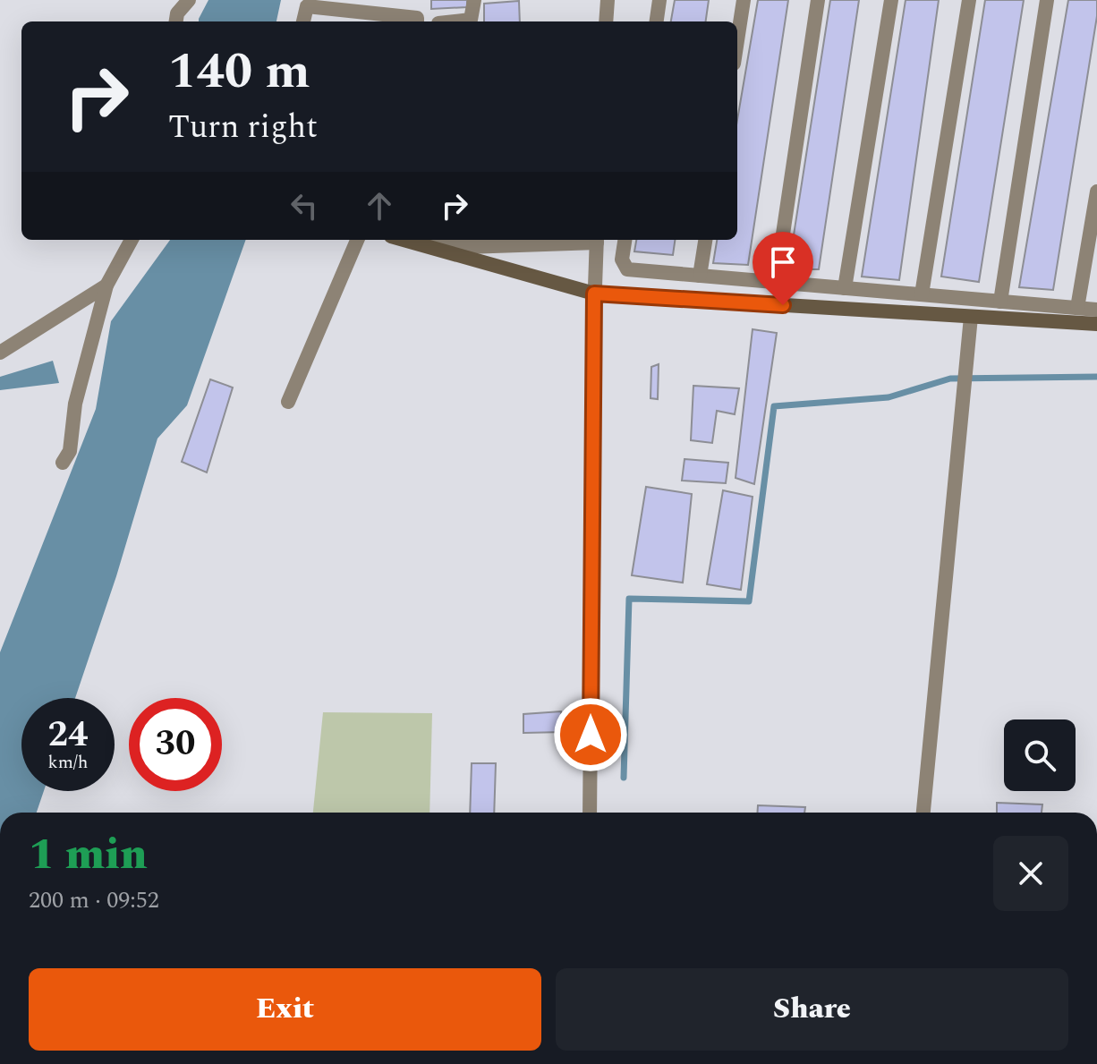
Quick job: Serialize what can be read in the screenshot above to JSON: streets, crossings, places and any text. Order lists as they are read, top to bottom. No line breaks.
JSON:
{"page":{"turn":["140 m","Turn right"],"speed":"24 km/h","limit":"30","heading":["1 min","200 m · 09:52"],"buttons":["Exit","Share"]}}
